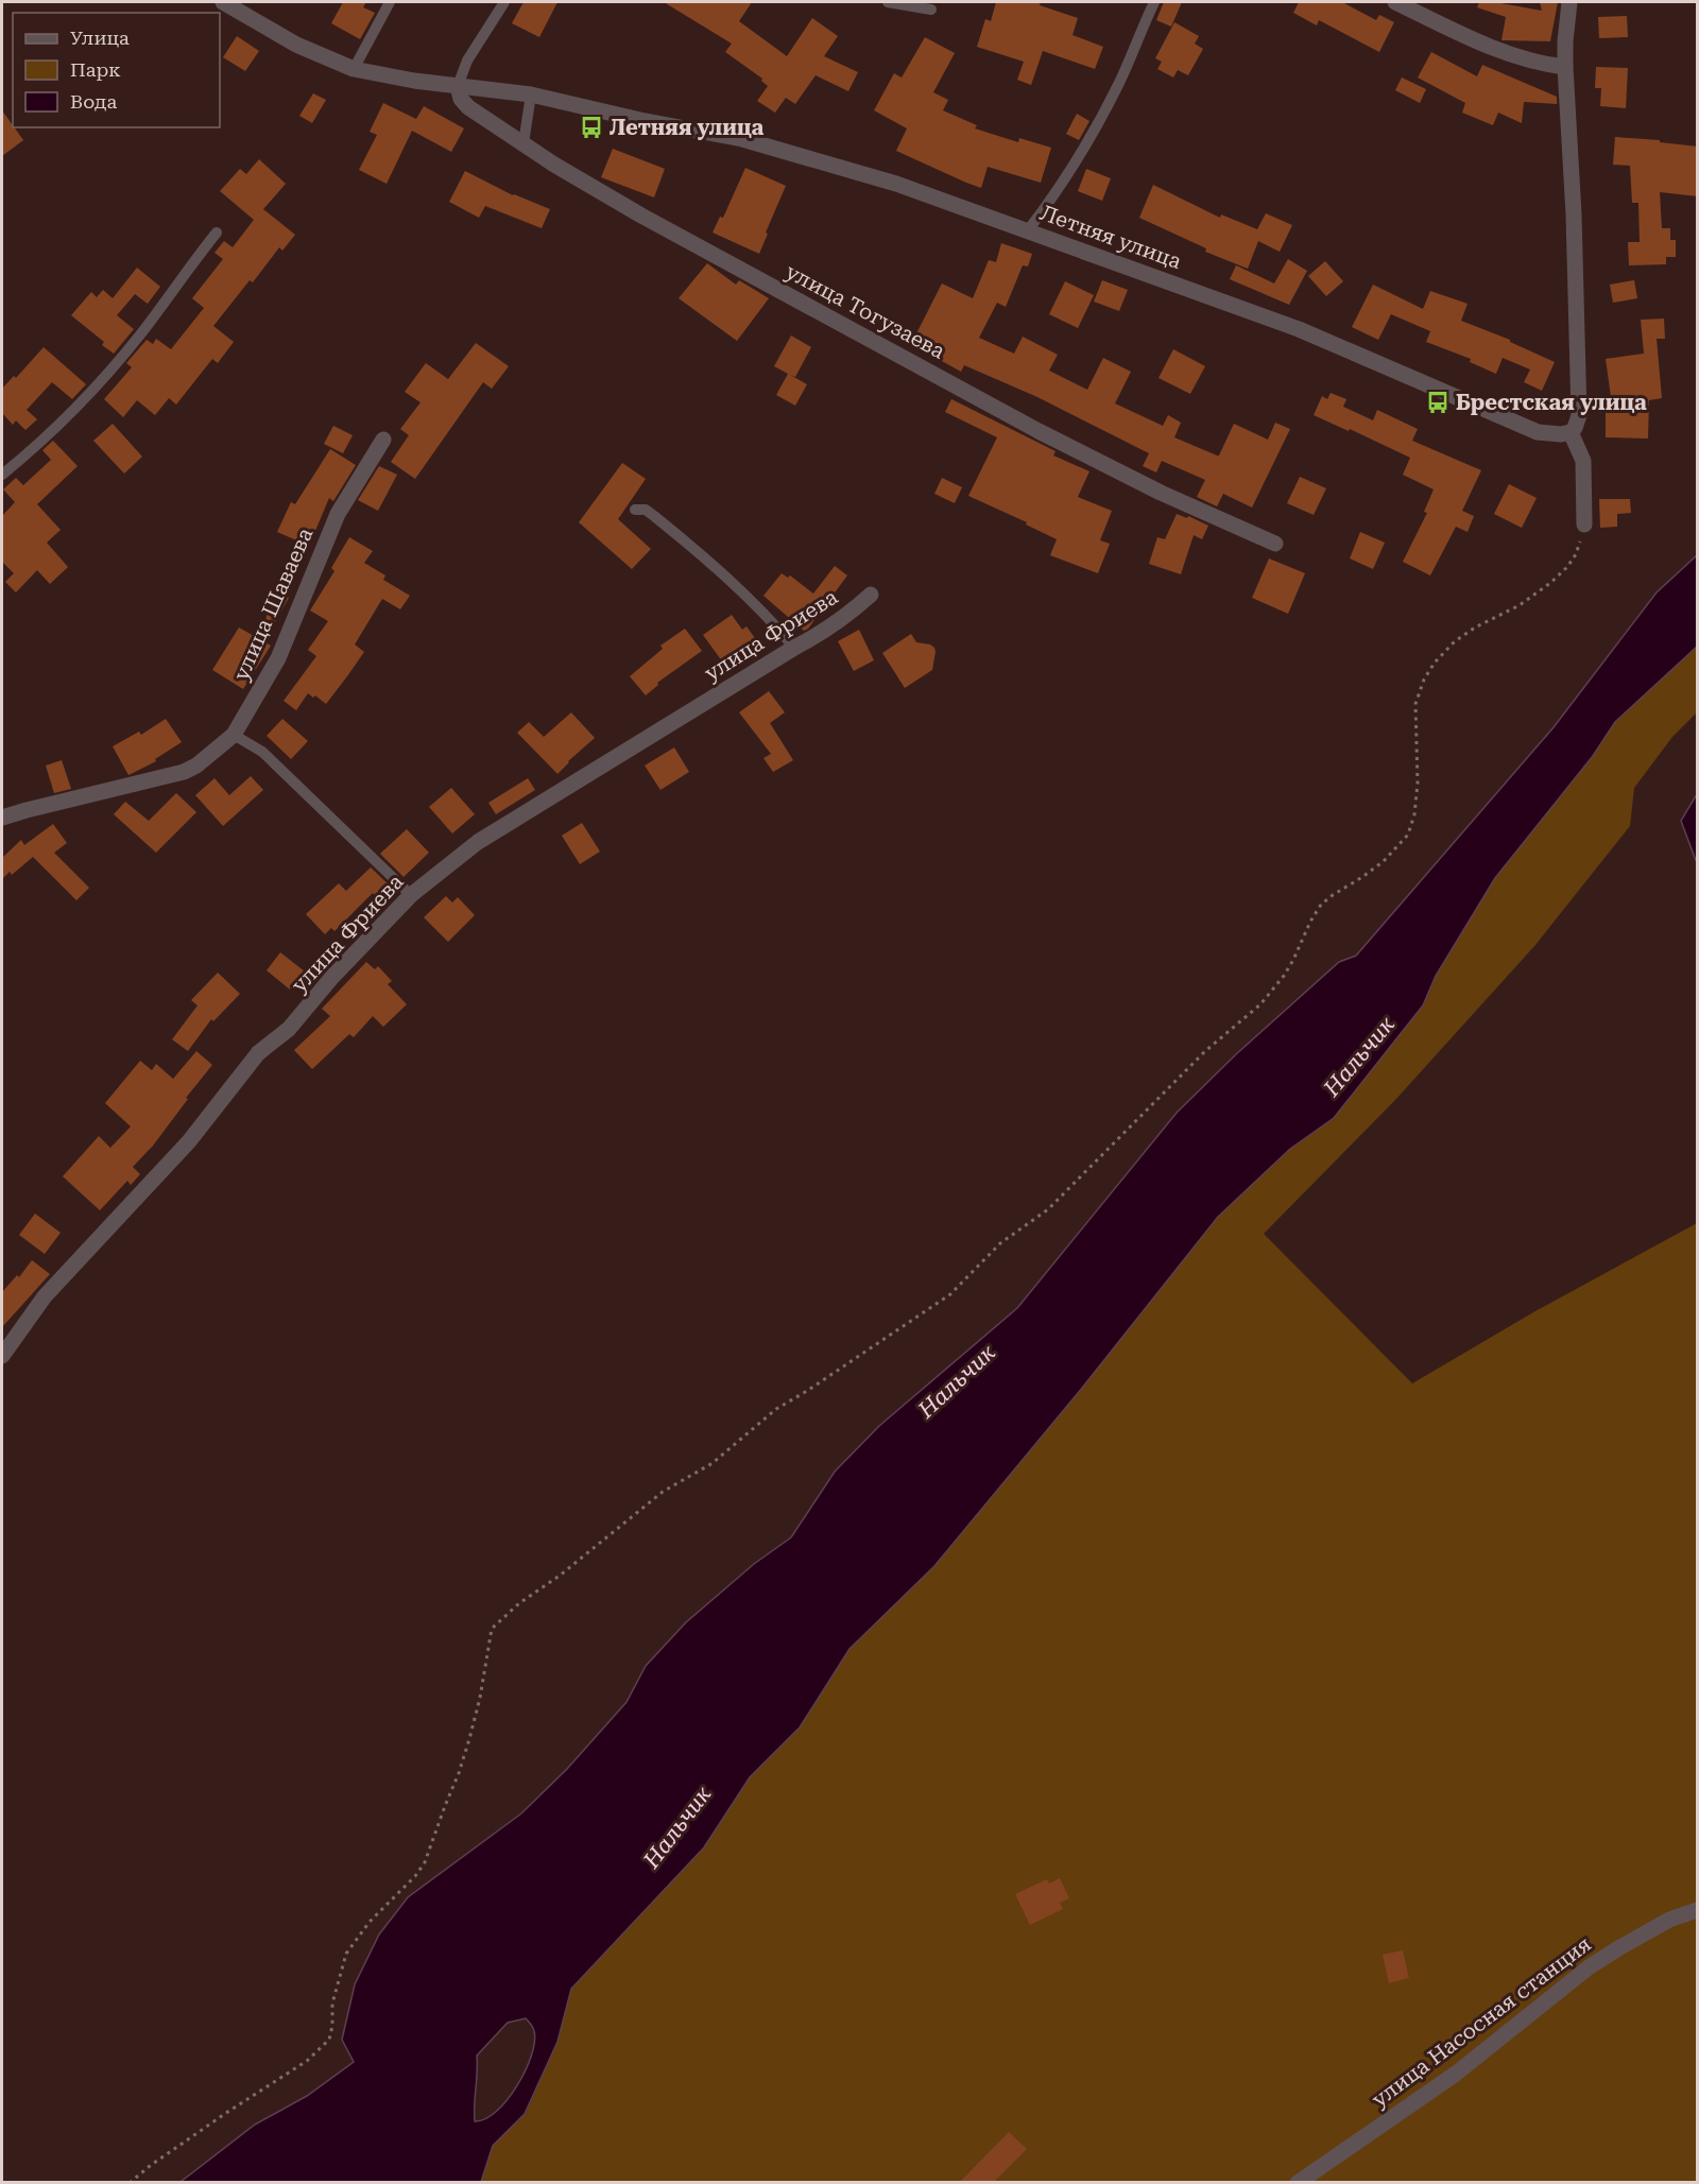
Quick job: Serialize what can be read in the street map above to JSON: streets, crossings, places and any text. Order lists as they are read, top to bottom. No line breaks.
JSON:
{"streets":{"street":["Летняя улица","улица Тогузаева","улица Шаваева","улица Фриева","улица Насосная станция"]},"crossings":[["Летняя улица","улица Тогузаева"]],"water":["Нальчик"],"places":{"bus stop":["Летняя улица","Брестская улица"]},"legend":["Улица","Парк","Вода"]}
